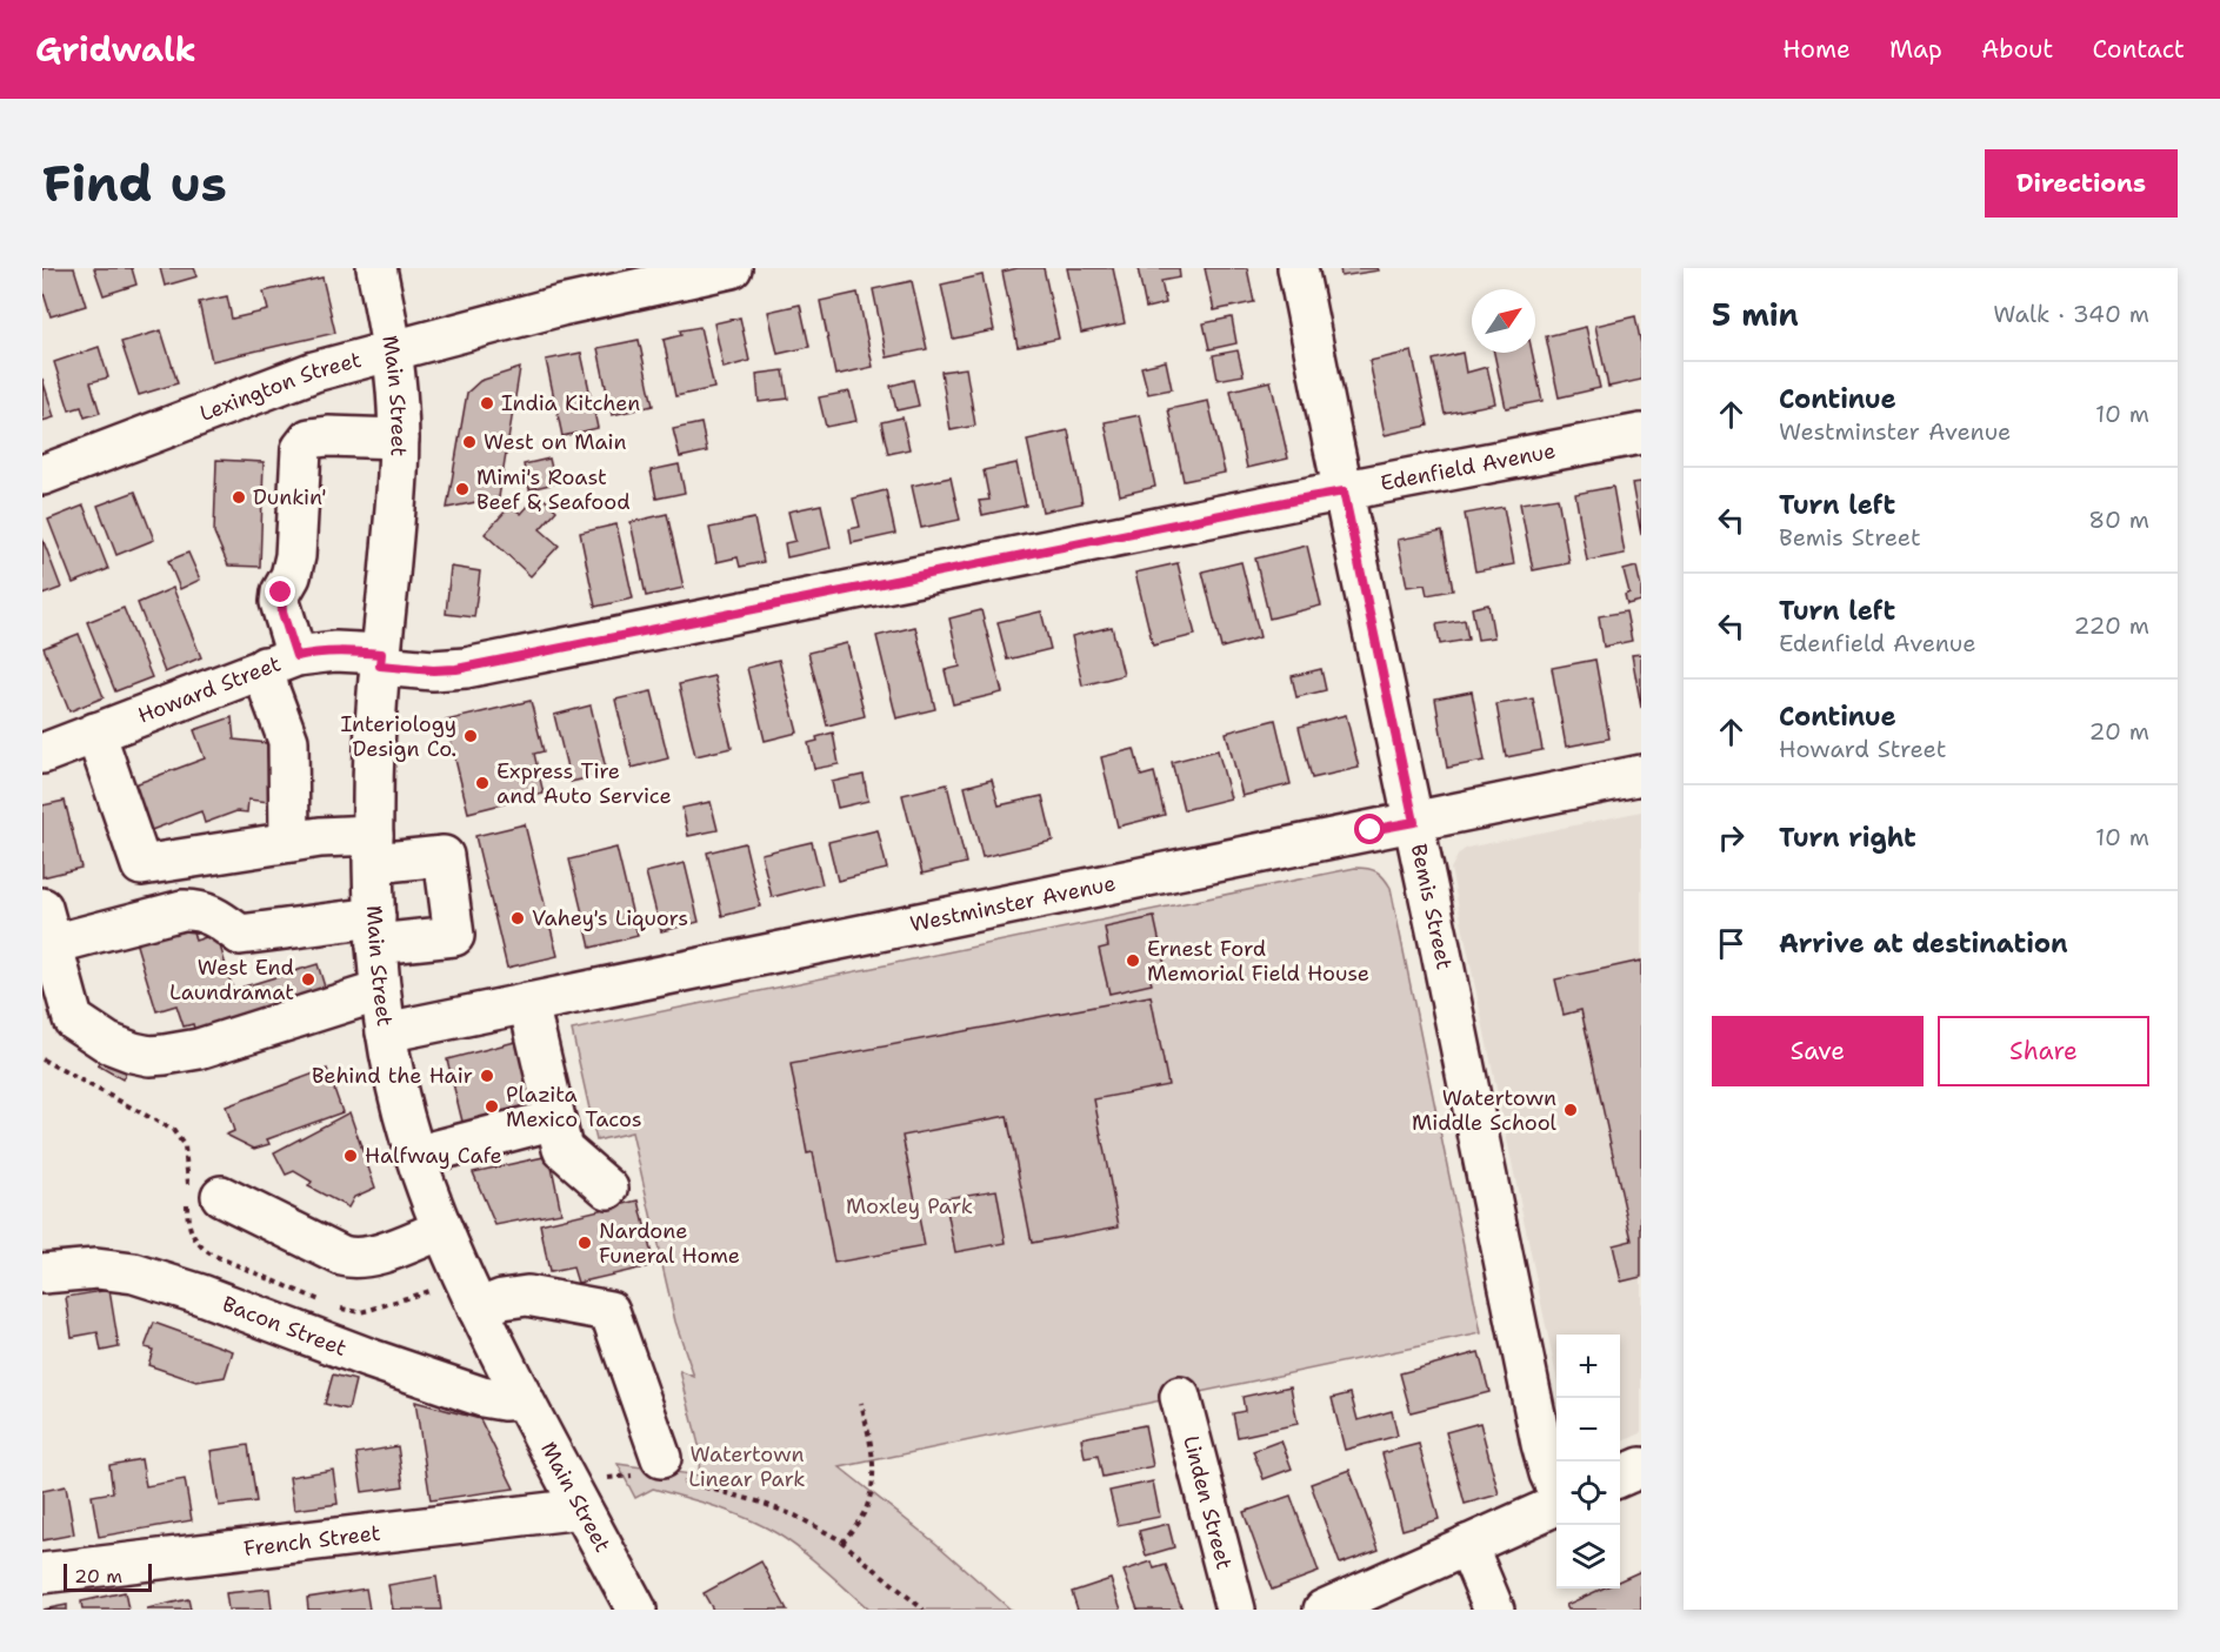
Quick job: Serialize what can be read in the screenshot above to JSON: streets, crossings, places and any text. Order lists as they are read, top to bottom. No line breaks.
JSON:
{"streets":{"street":["Lexington Street","Main Street","Edenfield Avenue","Howard Street","Westminster Avenue","Bemis Street","Bacon Street","Linden Street","French Street"]},"crossings":[["Lexington Street","Main Street"],["Main Street","Edenfield Avenue"],["Main Street","Howard Street"],["Main Street","Westminster Avenue"],["Main Street","Bacon Street"],["Main Street","French Street"],["Edenfield Avenue","Howard Street"],["Edenfield Avenue","Bemis Street"],["Westminster Avenue","Bemis Street"]],"parks":["Moxley Park","Watertown Linear Park"],"places":["India Kitchen","West on Main","Mimi's Roast Beef & Seafood","Dunkin'","Interiology Design Co.","Express Tire and Auto Service","Vahey's Liquors","Ernest Ford Memorial Field House","West End Laundramat","Behind the Hair","Plazita Mexico Tacos","Watertown Middle School","Halfway Cafe","Nardone Funeral Home"],"scale_bar":"20 m","north":"top right","page":{"header":"Gridwalk","nav":["Home","Map","About","Contact"],"buttons":["Directions",["Save","Share"]],"title":"Find us","heading":["5 min","Walk · 340 m"],"list":[["Continue","Westminster Avenue","10 m"],["Turn left","Bemis Street","80 m"],["Turn left","Edenfield Avenue","220 m"],["Continue","Howard Street","20 m"],["Turn right","10 m"],"Arrive at destination"],"map_buttons":["+","−"],"scale":"20 m"}}
